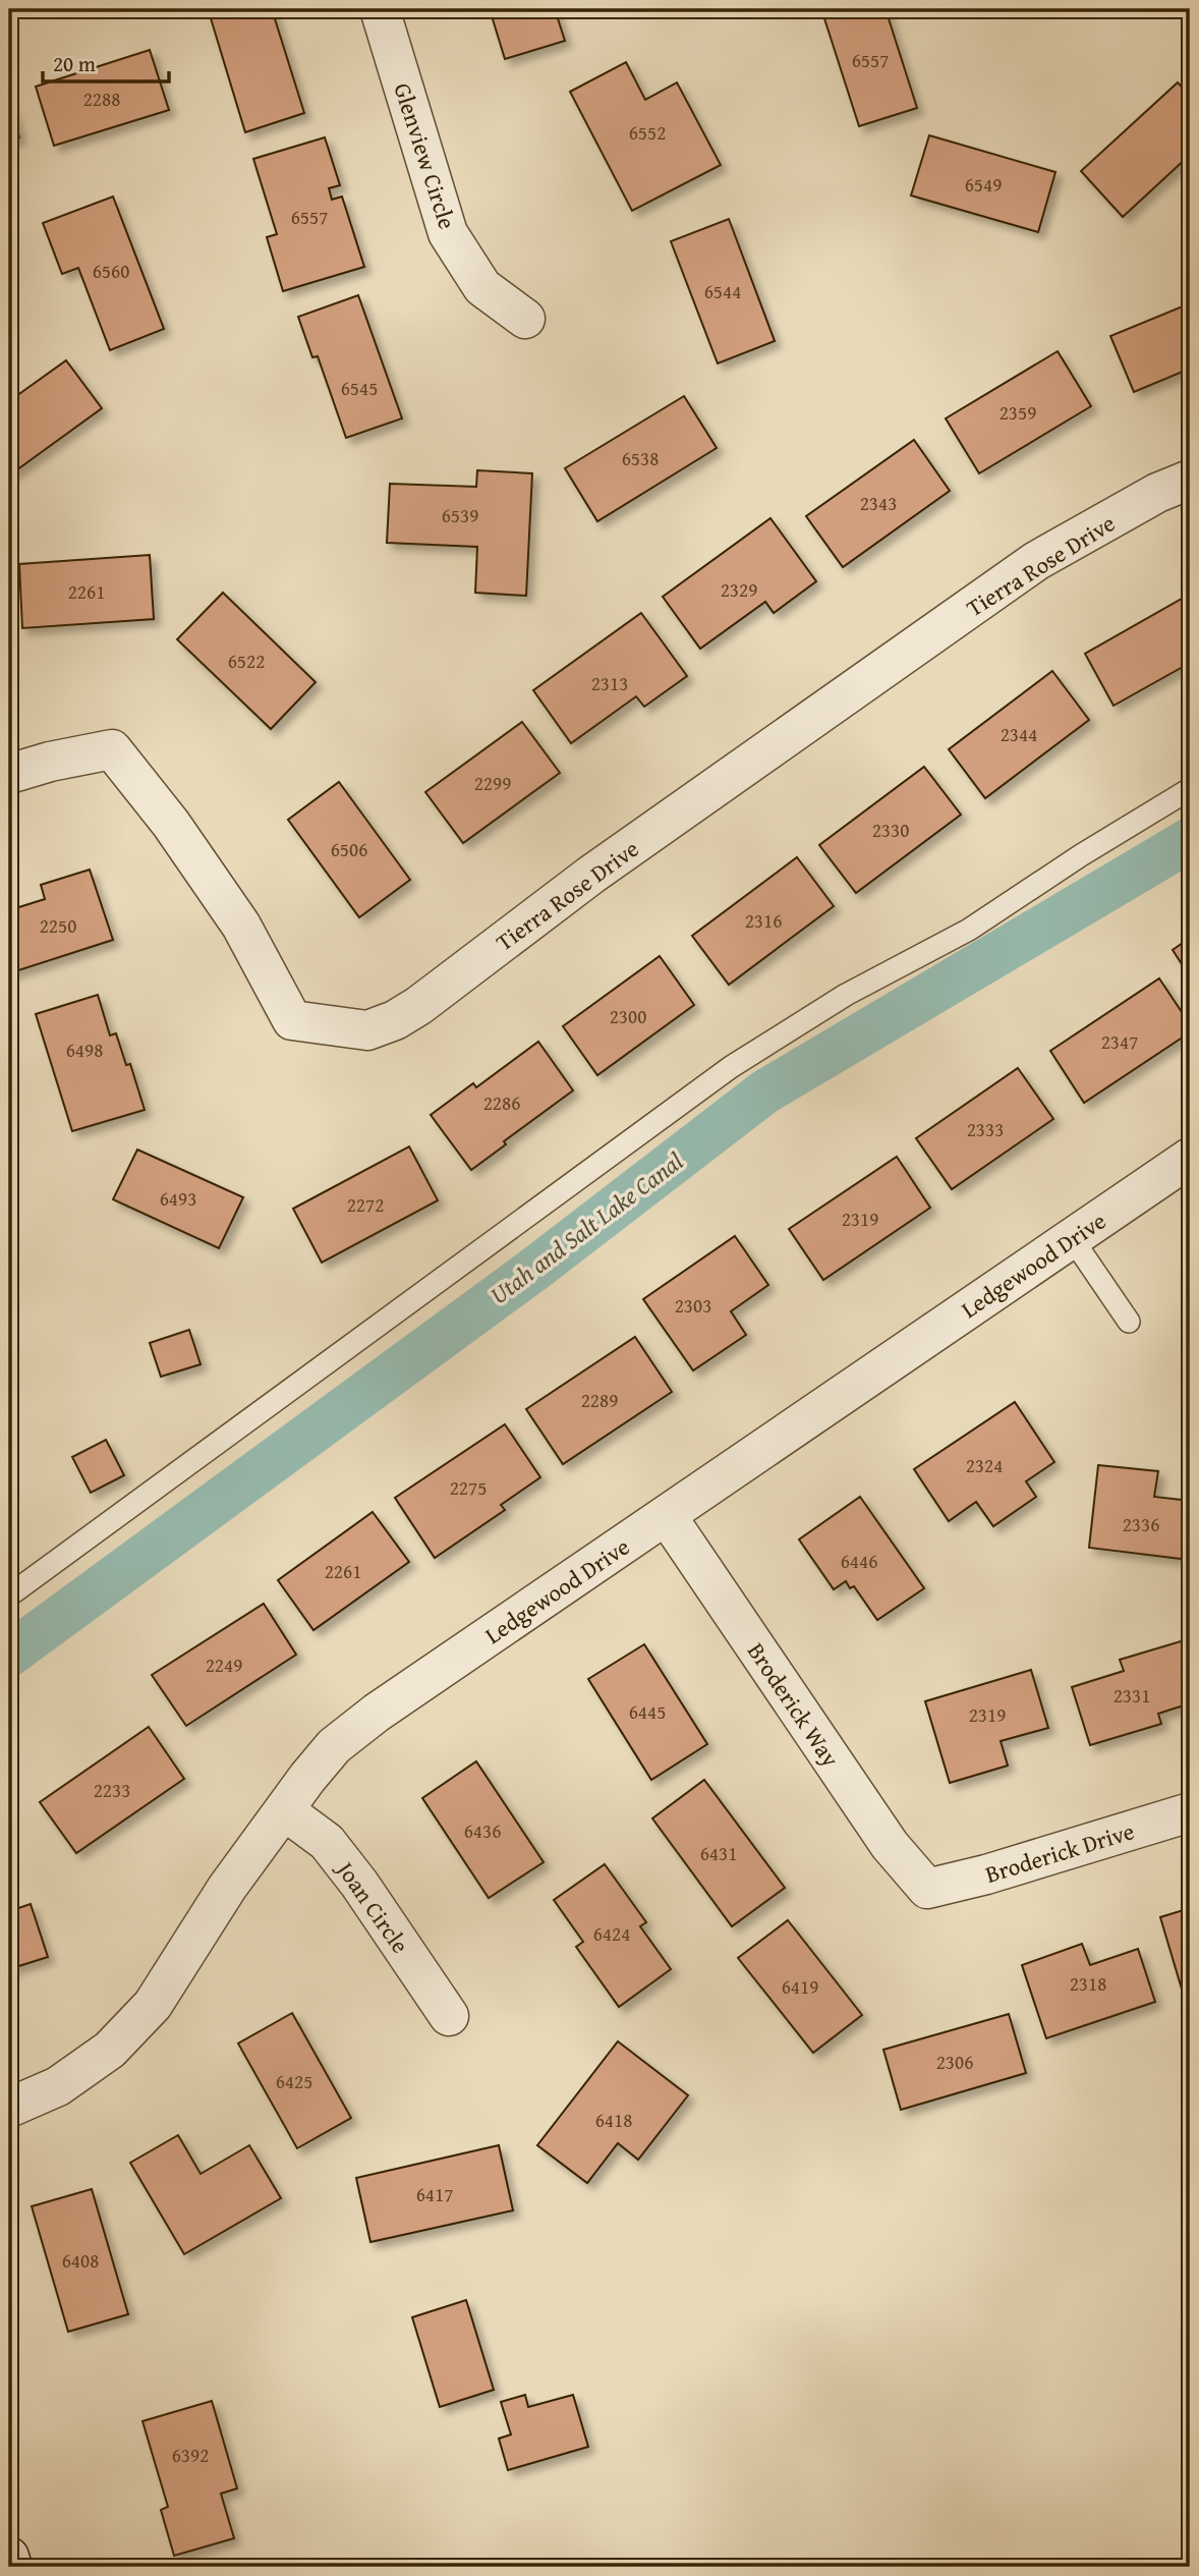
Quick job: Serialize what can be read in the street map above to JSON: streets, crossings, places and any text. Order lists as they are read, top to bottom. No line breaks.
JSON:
{"streets":{"street":["Glenview Circle","Tierra Rose Drive","Ledgewood Drive","Broderick Way","Broderick Drive","Joan Circle"]},"crossings":[["Ledgewood Drive","Broderick Way"],["Ledgewood Drive","Joan Circle"],["Broderick Way","Broderick Drive"]],"water":["Utah and Salt Lake Canal"],"house_numbers":["6557","2288","6552","6549","6557","6560","6544","6545","2359","6538","2343","6539","2329","2261","6522","2313","2344","2299","2330","6506","2316","2250","2300","2347","6498","2286","2333","6493","2272","2319","2303","2289","2324","2275","2336","6446","2261","2249","2331","6445","2319","2233","6436","6431","6424","2318","6419","2306","6425","6418","6417","6408","6392"],"scale_bar":"20 m"}
